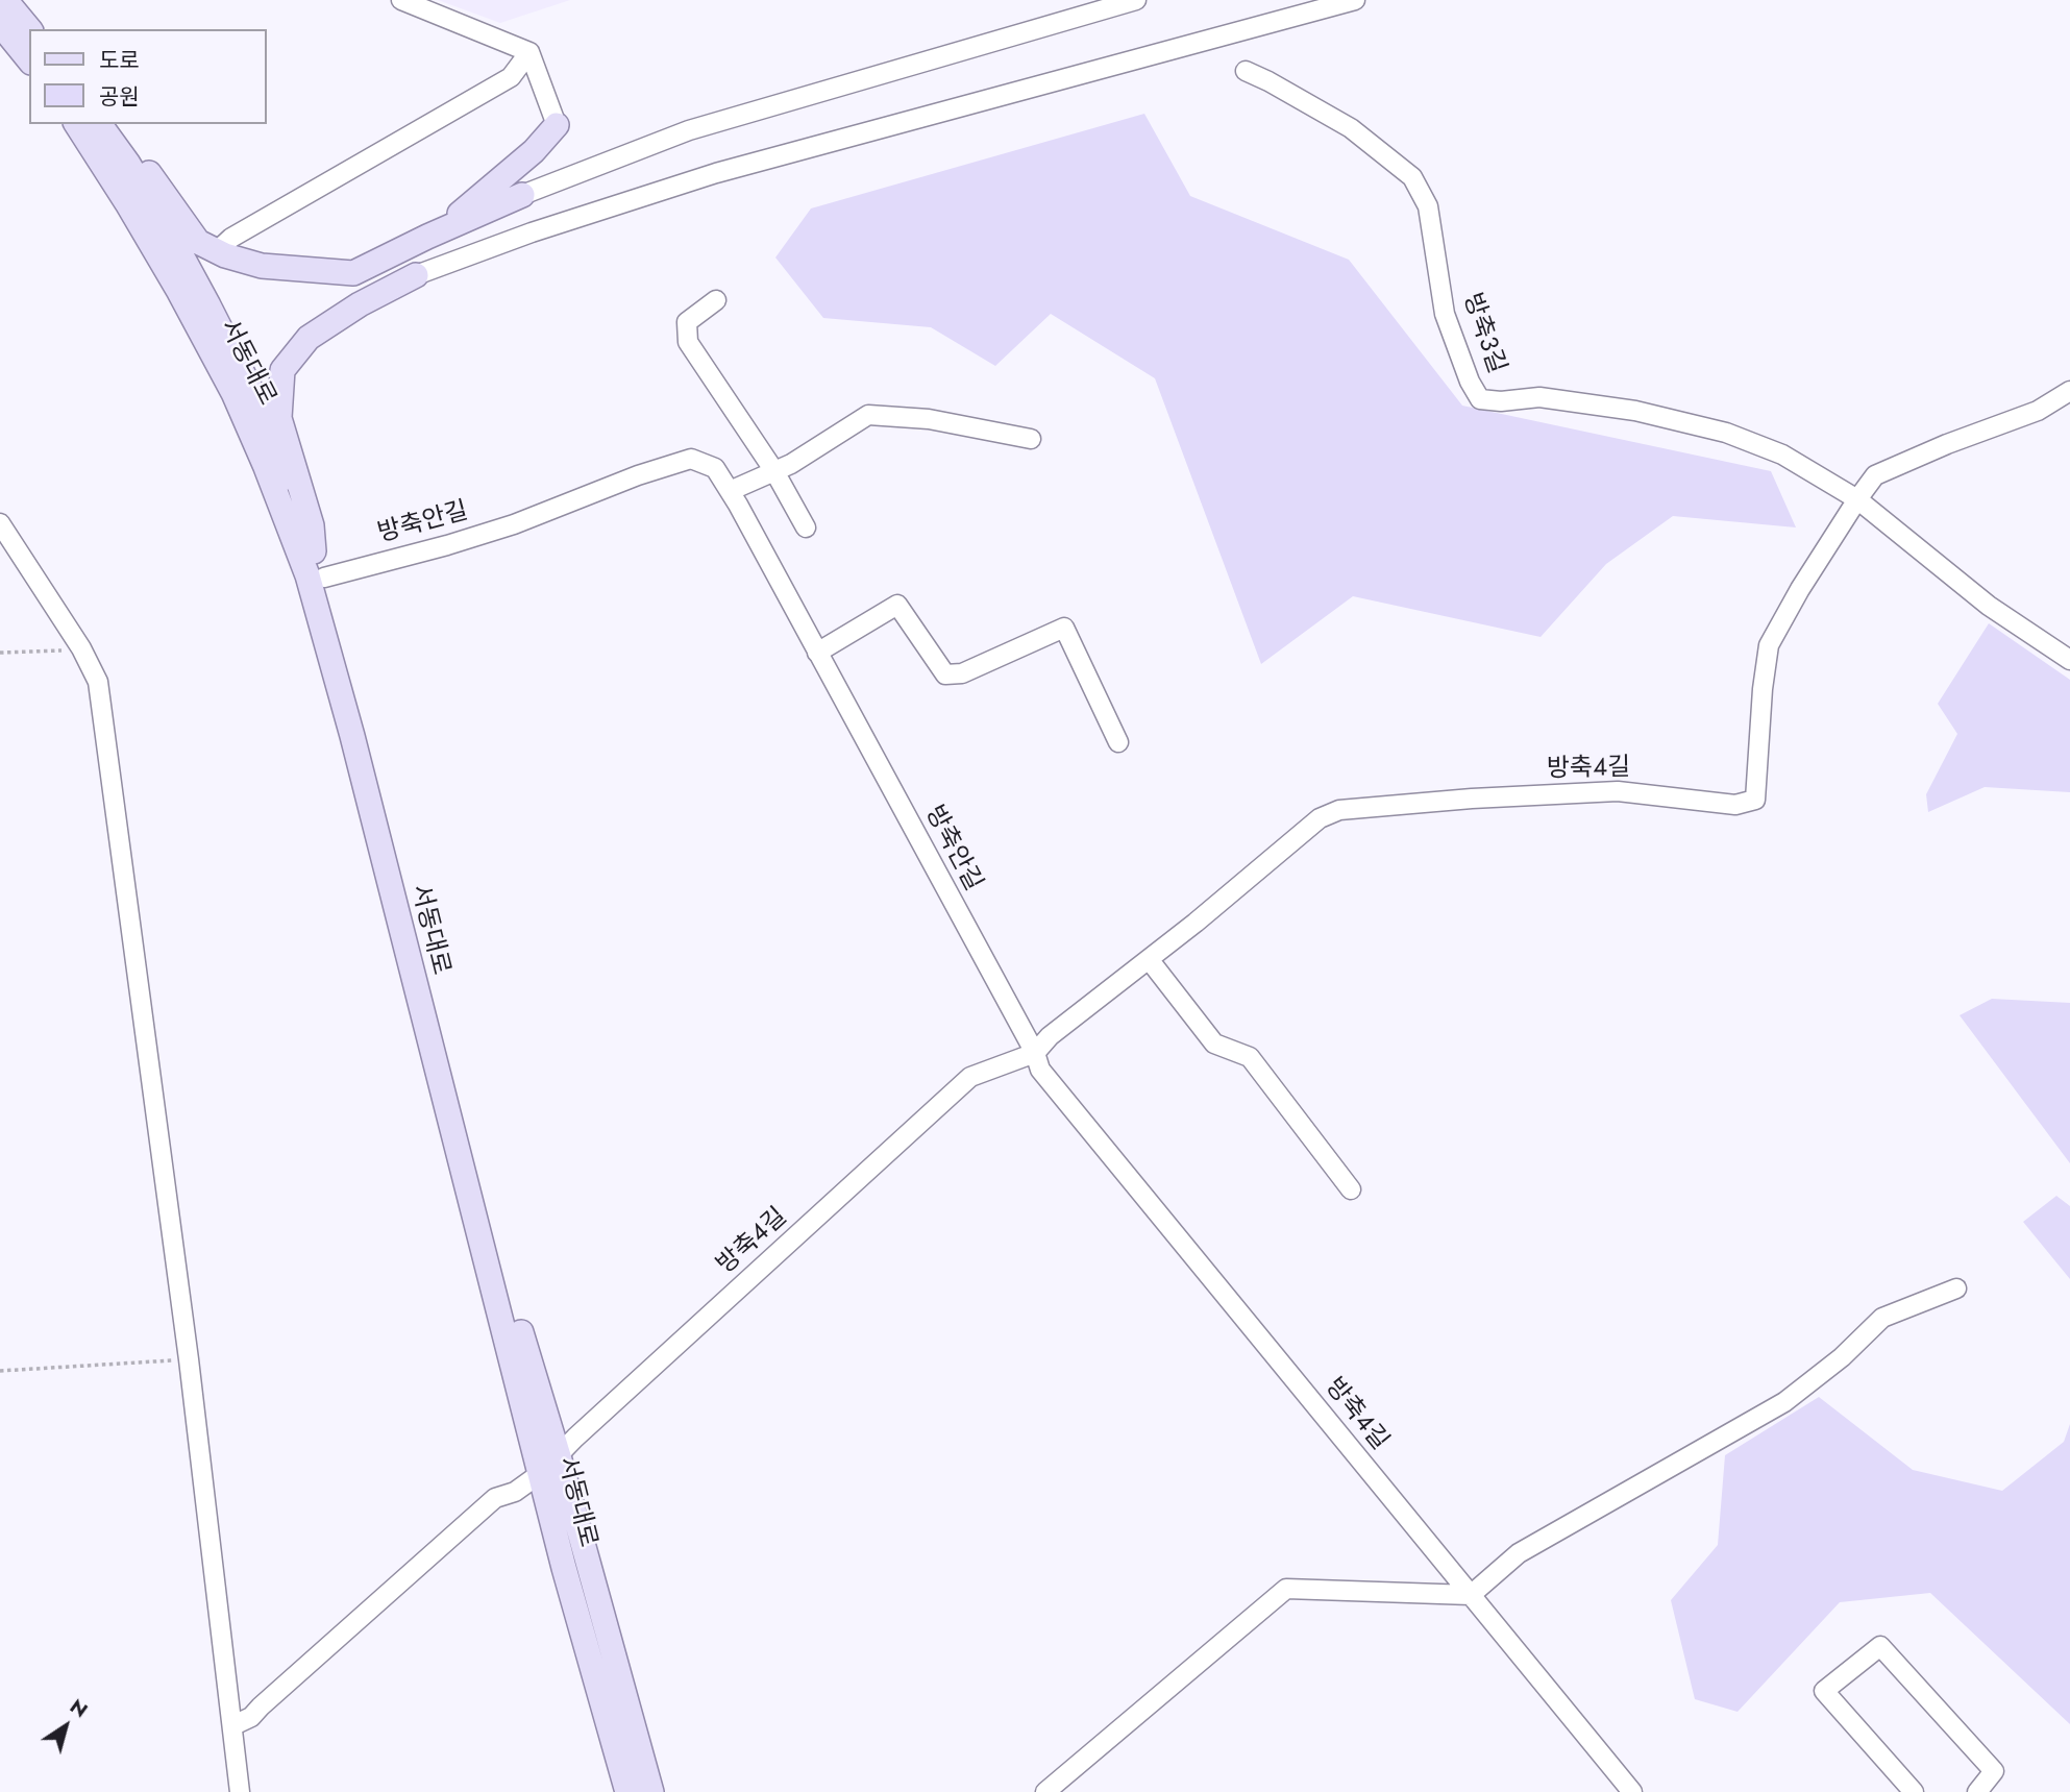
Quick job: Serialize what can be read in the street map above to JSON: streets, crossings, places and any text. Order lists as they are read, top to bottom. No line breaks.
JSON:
{"streets":{"main road":["서동대로"],"street":["방축3길","방축안길","방축4길"]},"crossings":[["방축3길","방축4길"],["서동대로","방축안길"],["서동대로","방축4길"],["방축안길","방축4길"]],"legend":["도로","공원"],"north":"top right"}
